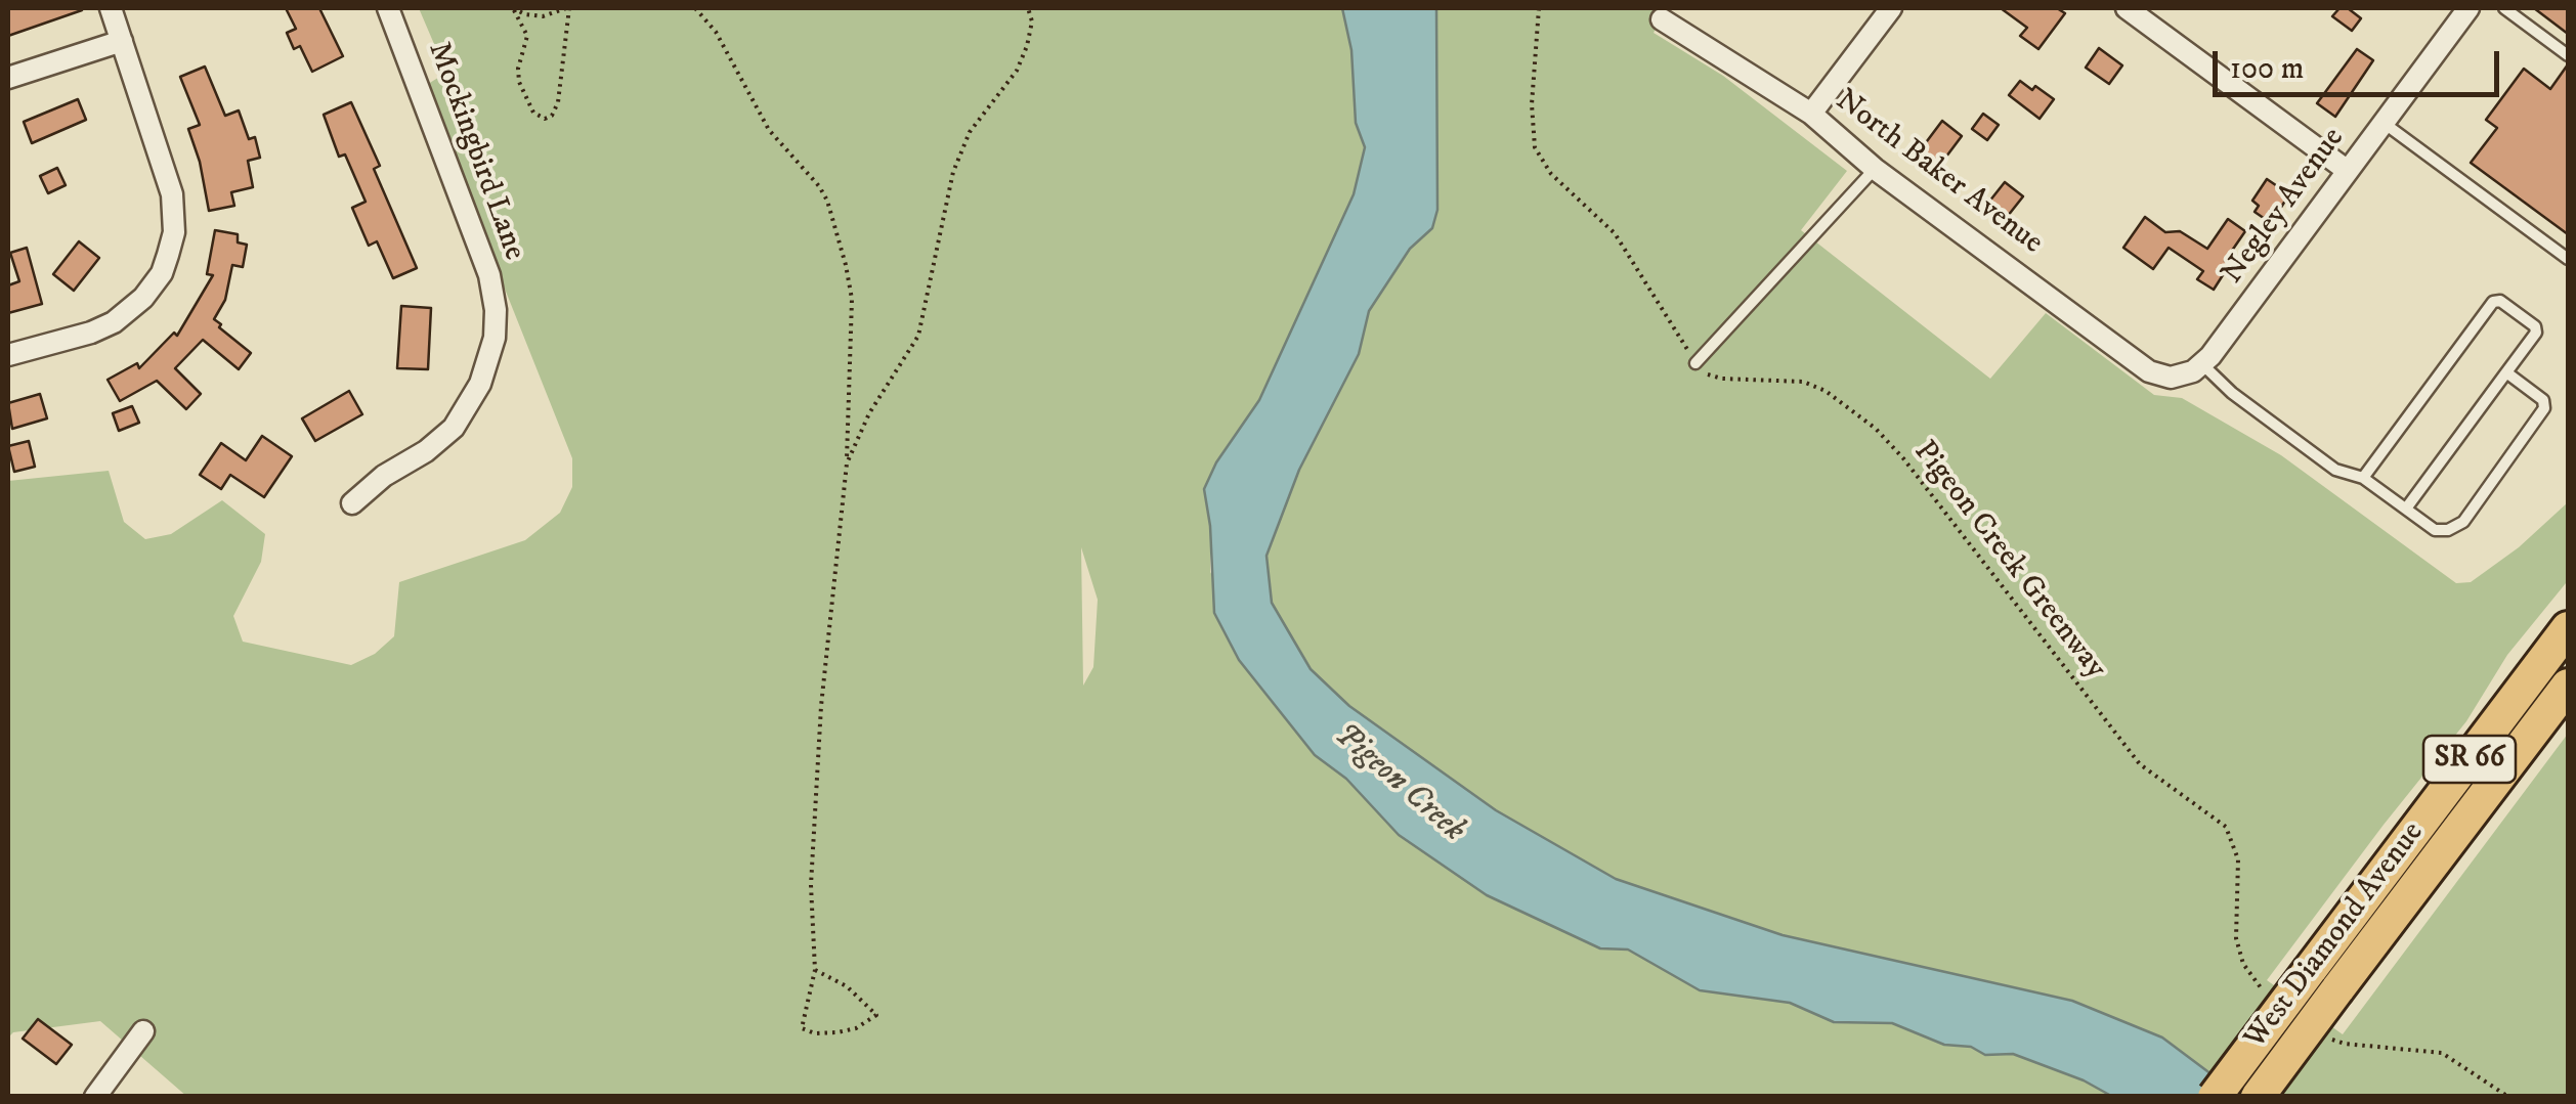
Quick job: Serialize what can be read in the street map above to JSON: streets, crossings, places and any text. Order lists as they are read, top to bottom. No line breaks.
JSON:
{"streets":{"main road":["SR 66","West Diamond Avenue"],"street":["Mockingbird Lane","North Baker Avenue","Negley Avenue"],"path":["Pigeon Creek Greenway"]},"crossings":[["North Baker Avenue","Negley Avenue"]],"water":["Pigeon Creek"],"scale_bar":"100 m"}
